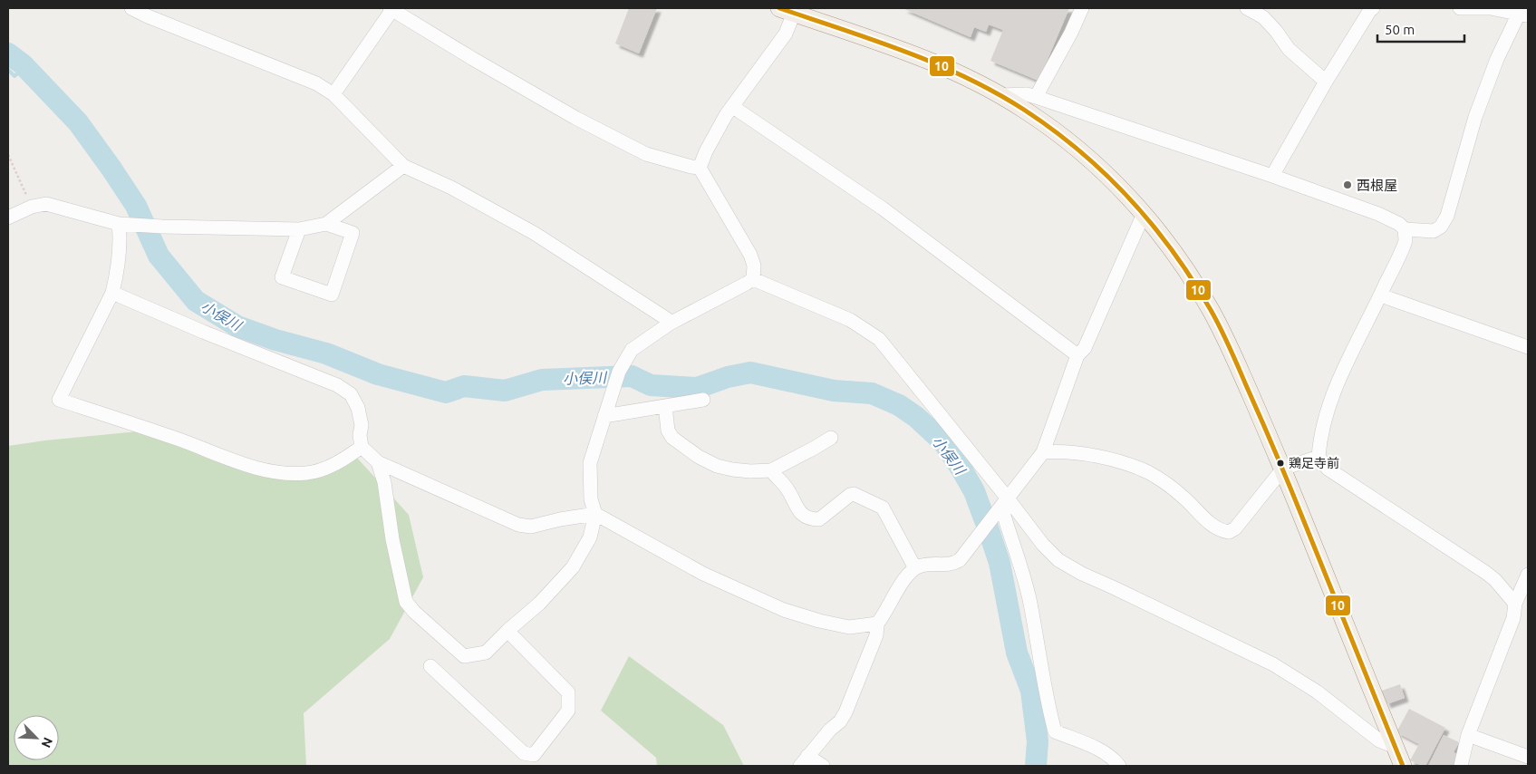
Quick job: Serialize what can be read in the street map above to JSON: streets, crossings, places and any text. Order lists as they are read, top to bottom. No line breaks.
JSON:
{"water":["小俣川"],"places":["西根屋","鶏足寺前"],"lines":["transit line 10"],"scale_bar":"50 m","north":"bottom right"}
